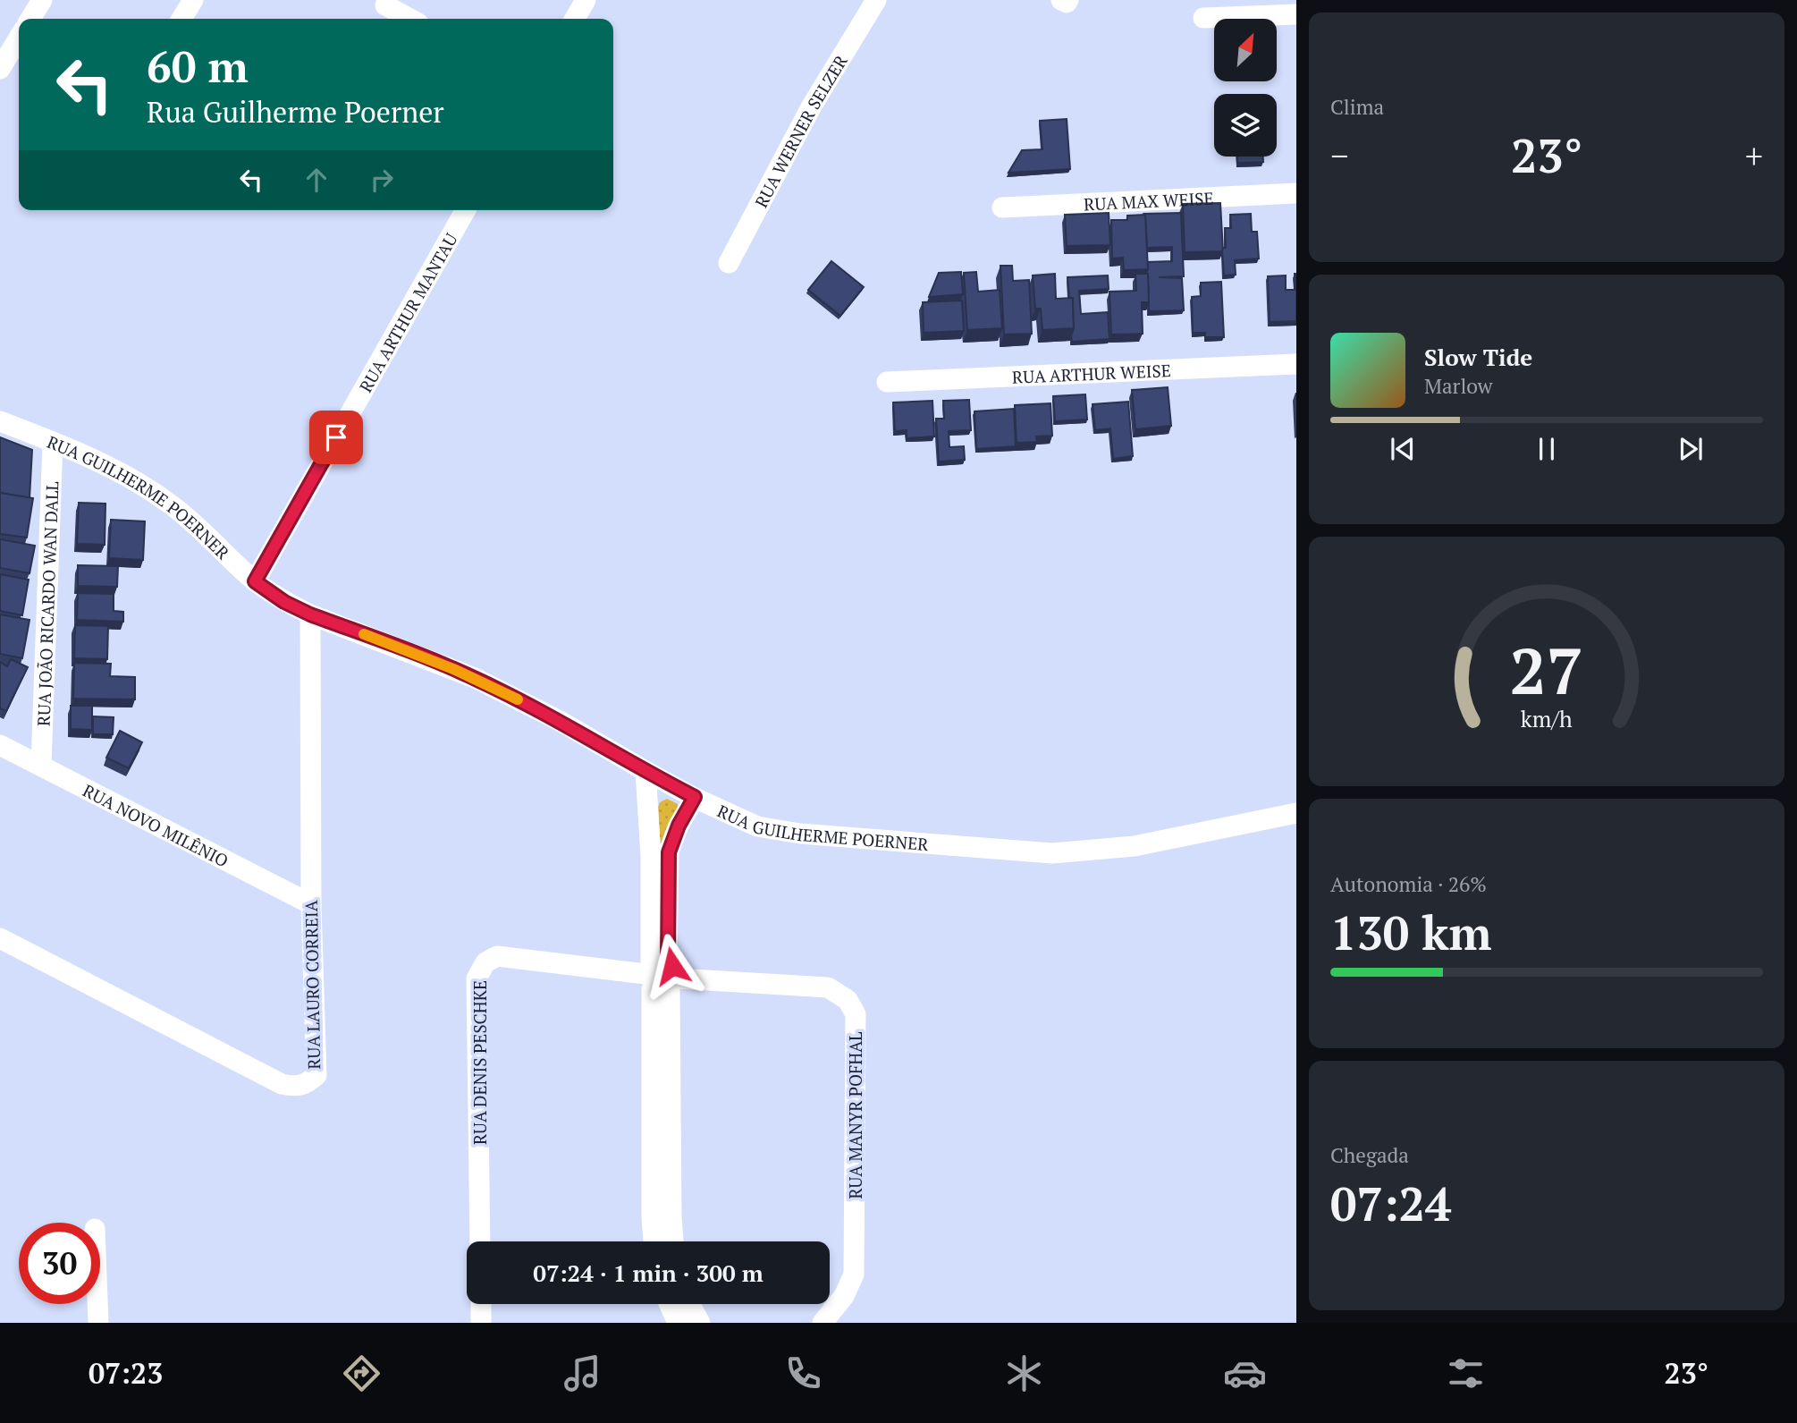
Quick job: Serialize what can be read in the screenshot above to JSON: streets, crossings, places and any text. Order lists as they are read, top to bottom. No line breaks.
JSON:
{"streets":{"street":["RUA WERNER SELZER","RUA MAX WEISE","RUA ARTHUR MANTAU","RUA ARTHUR WEISE","RUA GUILHERME POERNER","RUA JOÃO RICARDO WAN DALL","RUA NOVO MILÊNIO","RUA LAURO CORREIA","RUA DENIS PESCHKE","RUA MANYR POFHAL"]},"crossings":[["RUA ARTHUR MANTAU","RUA GUILHERME POERNER"],["RUA GUILHERME POERNER","RUA JOÃO RICARDO WAN DALL"],["RUA GUILHERME POERNER","RUA LAURO CORREIA"],["RUA JOÃO RICARDO WAN DALL","RUA NOVO MILÊNIO"],["RUA NOVO MILÊNIO","RUA LAURO CORREIA"],["RUA DENIS PESCHKE","RUA MANYR POFHAL"]],"north":"top right","page":{"tile":["Clima",["Autonomia · 26%","130 km"],["Chegada","07:24"]],"turn":["60 m","Rua Guilherme Poerner"],"heat":["−","23°","+"],"song":["Slow Tide","Marlow"],"limit":"30","trip":"07:24 · 1 min · 300 m","tabs":["07:23","23°"],"gauge":["27","km/h"]}}
